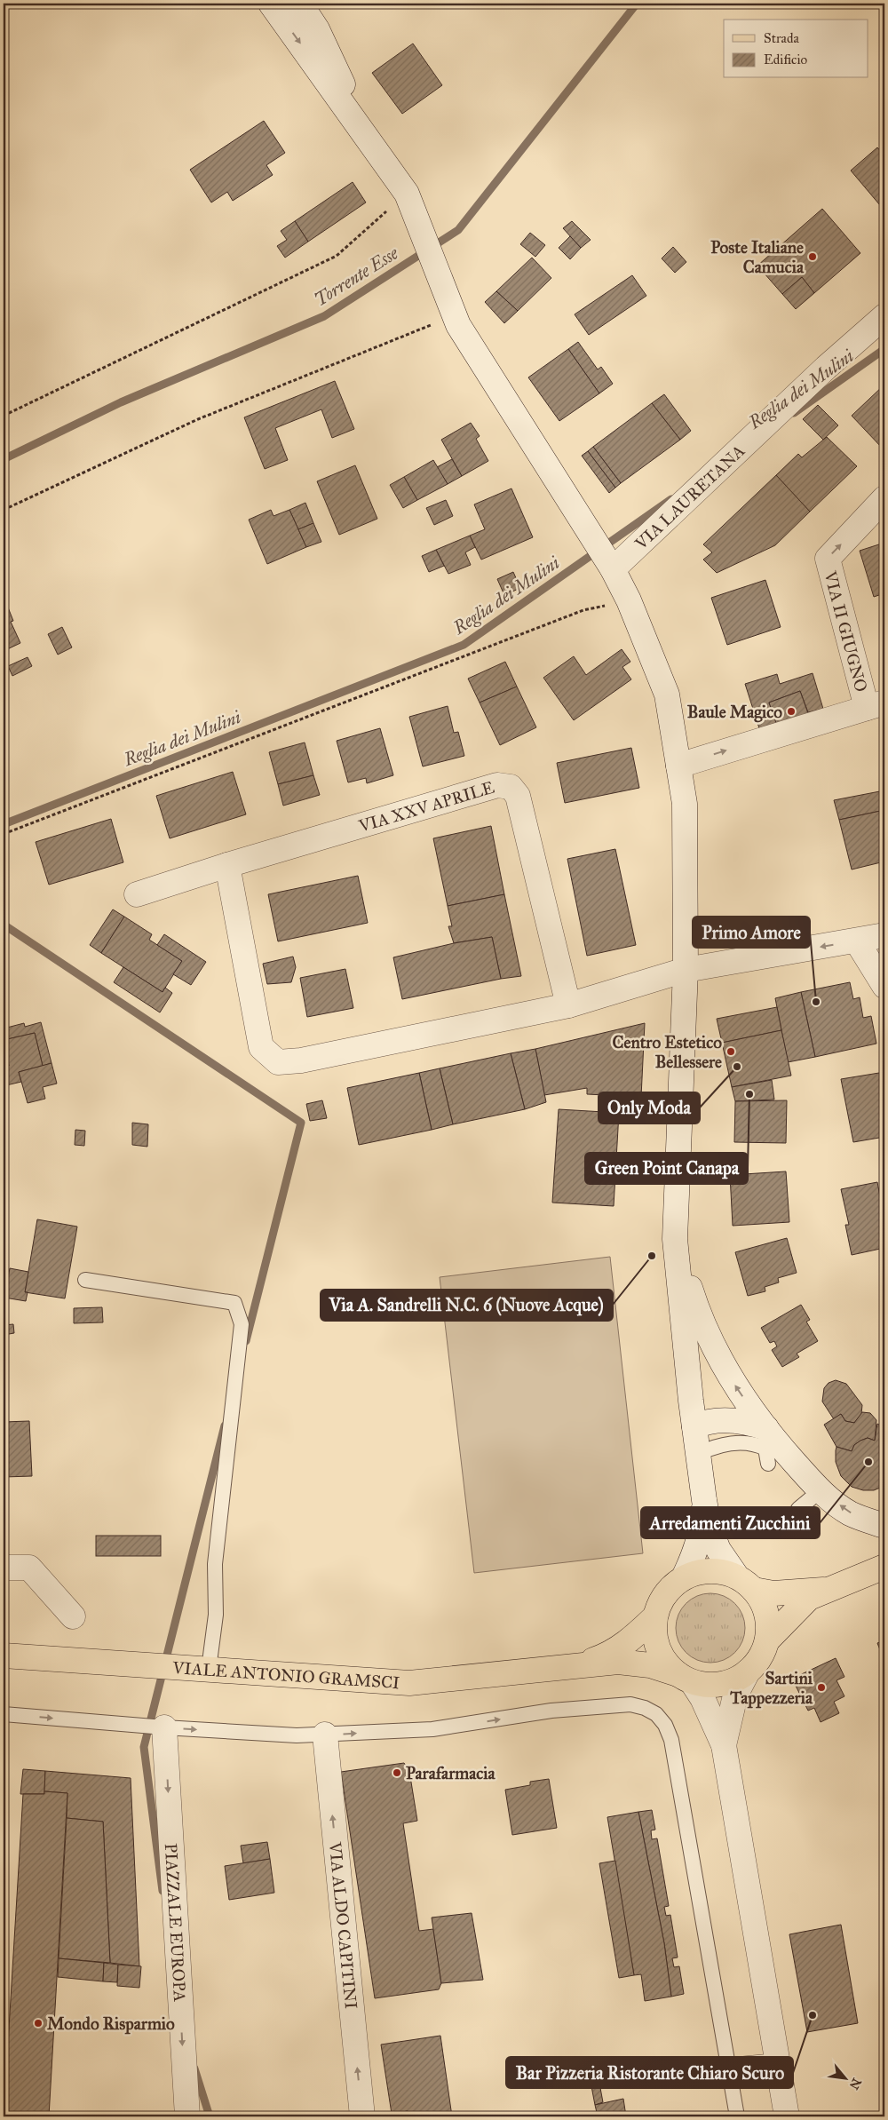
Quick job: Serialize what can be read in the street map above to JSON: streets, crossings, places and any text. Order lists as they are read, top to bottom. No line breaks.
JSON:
{"streets":{"main road":["VIALE ANTONIO GRAMSCI"],"street":["VIA LAURETANA","VIA II GIUGNO","VIA XXV APRILE","PIAZZALE EUROPA","VIA ALDO CAPITINI"]},"one_way":["PIAZZALE EUROPA","VIA ALDO CAPITINI"],"water":["Torrente Esse","Reglia dei Mulini"],"places":["Poste Italiane Camucia","Baule Magico","Primo Amore","Centro Estetico Bellessere","Only Moda","Green Point Canapa","Via A. Sandrelli N.C. 6 (Nuove Acque)","Arredamenti Zucchini","Sartini Tappezzeria","Parafarmacia","Bar Pizzeria Ristorante Chiaro Scuro","Mondo Risparmio"],"legend":["Strada","Edificio"],"north":"bottom right"}
